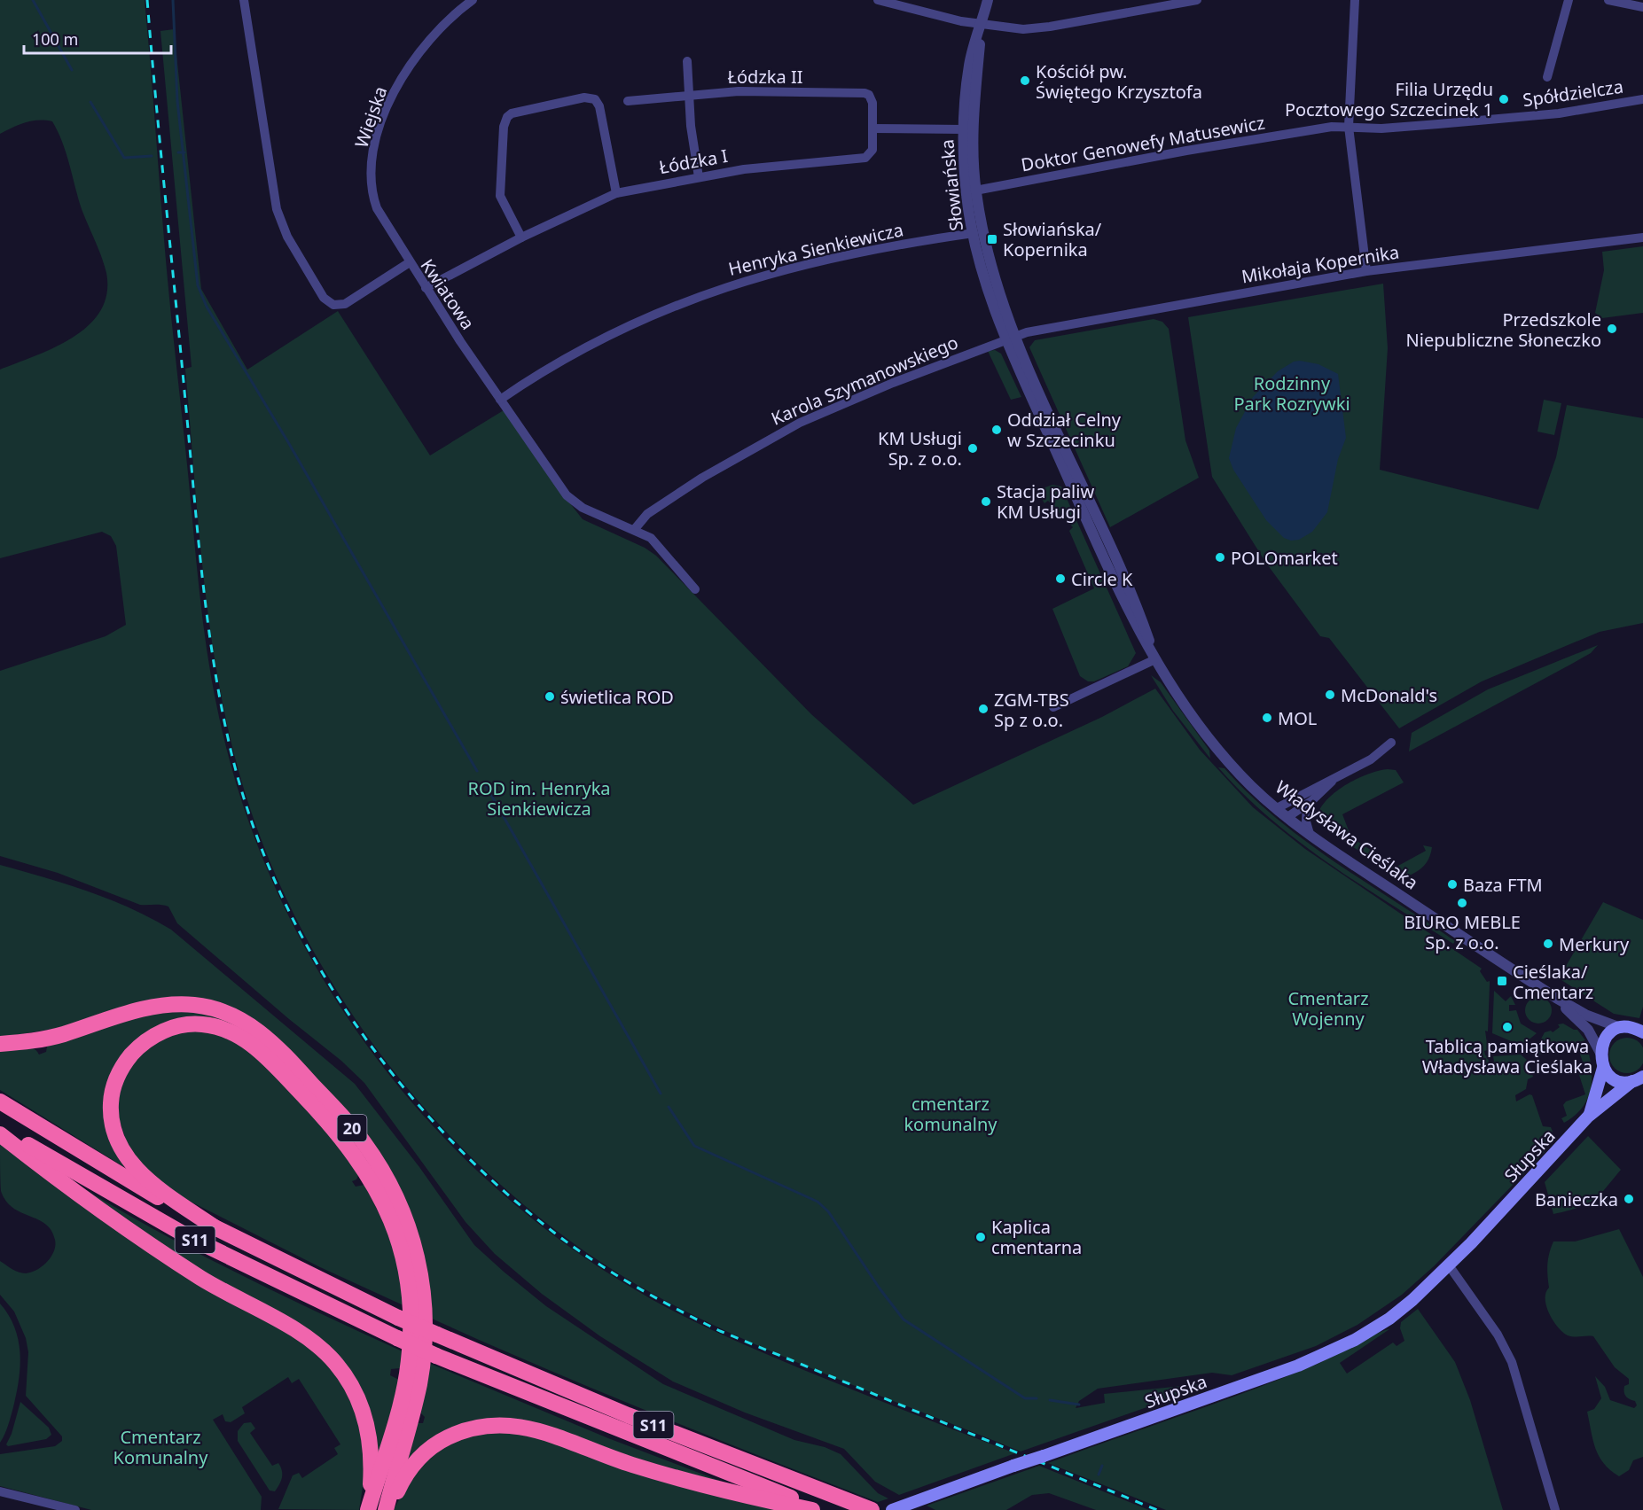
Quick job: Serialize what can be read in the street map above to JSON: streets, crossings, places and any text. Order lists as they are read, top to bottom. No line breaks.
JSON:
{"streets":{"highway":["20","S11"],"main road":["Słupska"],"street":["Łódzka II","Spółdzielcza","Wiejska","Doktor Genowefy Matusewicz","Łódzka I","Słowiańska","Henryka Sienkiewicza","Mikołaja Kopernika","Kwiatowa","Karola Szymanowskiego","Władysława Cieślaka"]},"crossings":[["Łódzka II","Łódzka I"],["Spółdzielcza","Doktor Genowefy Matusewicz"],["Wiejska","Kwiatowa"],["Doktor Genowefy Matusewicz","Słowiańska"],["Łódzka I","Kwiatowa"],["Słowiańska","Henryka Sienkiewicza"],["Słowiańska","Mikołaja Kopernika"],["Słowiańska","Karola Szymanowskiego"],["Słowiańska","Władysława Cieślaka"],["Henryka Sienkiewicza","Kwiatowa"],["Mikołaja Kopernika","Karola Szymanowskiego"],["Mikołaja Kopernika","Władysława Cieślaka"],["Kwiatowa","Karola Szymanowskiego"],["Karola Szymanowskiego","Władysława Cieślaka"]],"parks":["Rodzinny Park Rozrywki","ROD im. Henryka Sienkiewicza","Cmentarz Wojenny","cmentarz komunalny","Cmentarz Komunalny"],"places":{"other":["Kościół pw. Świętego Krzysztofa","Filia Urzędu Pocztowego Szczecinek 1","Przedszkole Niepubliczne Słoneczko","Oddział Celny w Szczecinku","KM Usługi Sp. z o.o.","Stacja paliw KM Usługi","POLOmarket","Circle K","McDonald's","świetlica ROD","ZGM-TBS Sp z o.o.","MOL","Baza FTM","BIURO MEBLE Sp. z o.o.","Merkury","Tablicą pamiątkowa Władysława Cieślaka","Banieczka","Kaplica cmentarna"],"transit":["Słowiańska/ Kopernika","Cieślaka/ Cmentarz"]},"scale_bar":"100 m"}
